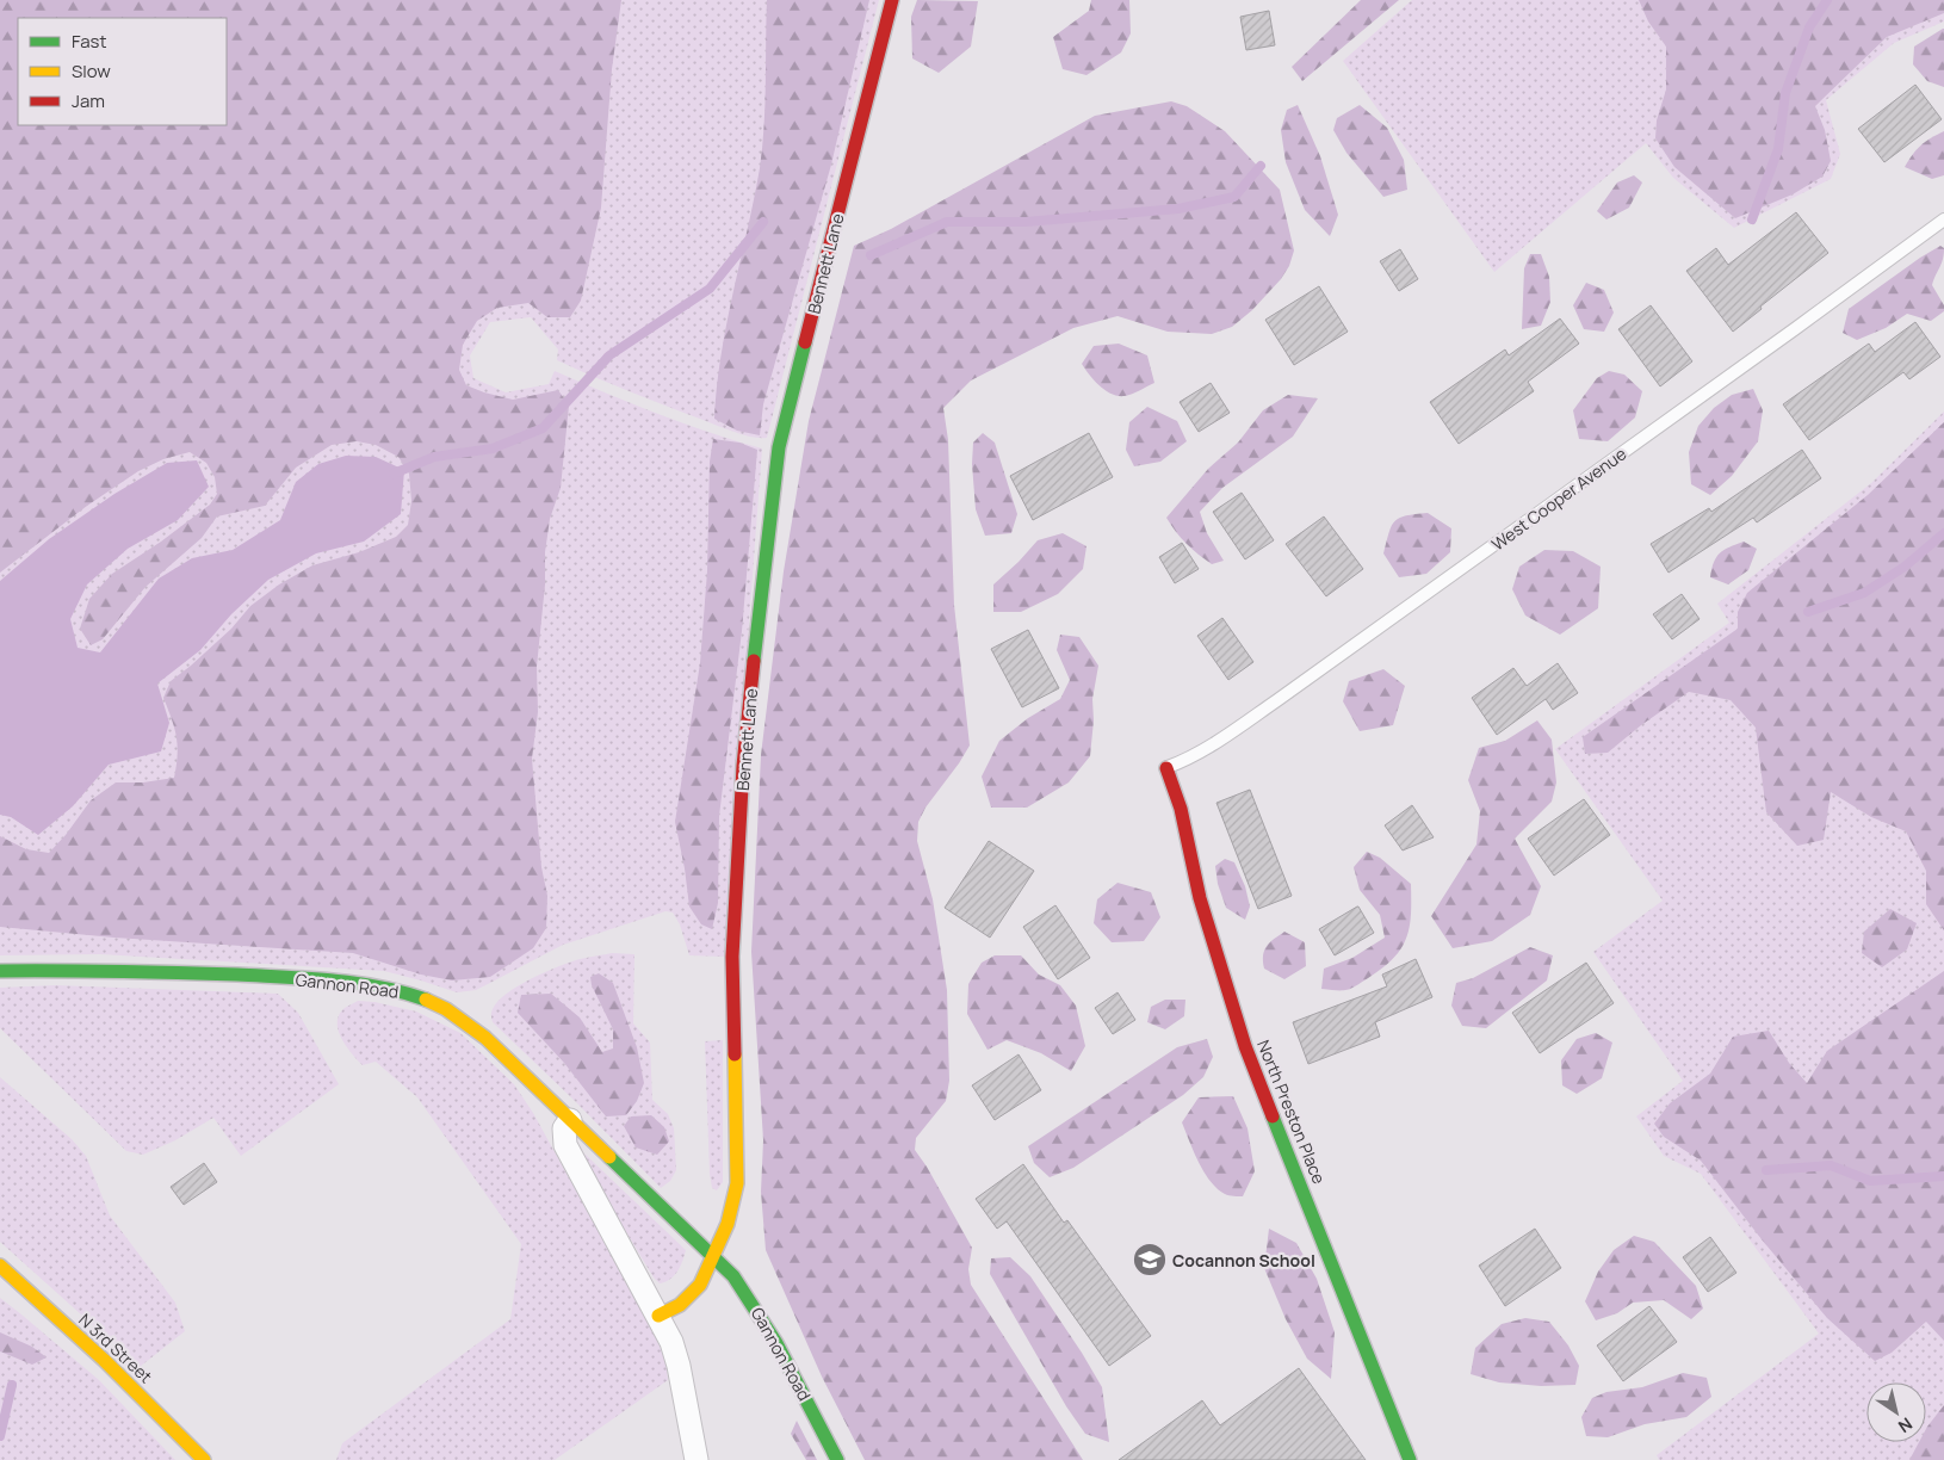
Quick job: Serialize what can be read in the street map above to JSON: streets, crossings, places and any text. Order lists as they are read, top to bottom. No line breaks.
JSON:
{"streets":{"street":["Bennett Lane","Gannon Road","North Preston Place","N 3rd Street"],"lane":["West Cooper Avenue"]},"crossings":[["Bennett Lane","Gannon Road"],["West Cooper Avenue","North Preston Place"]],"places":{"school or university":["Cocannon School"]},"legend":["Fast","Slow","Jam"],"north":"bottom right"}
